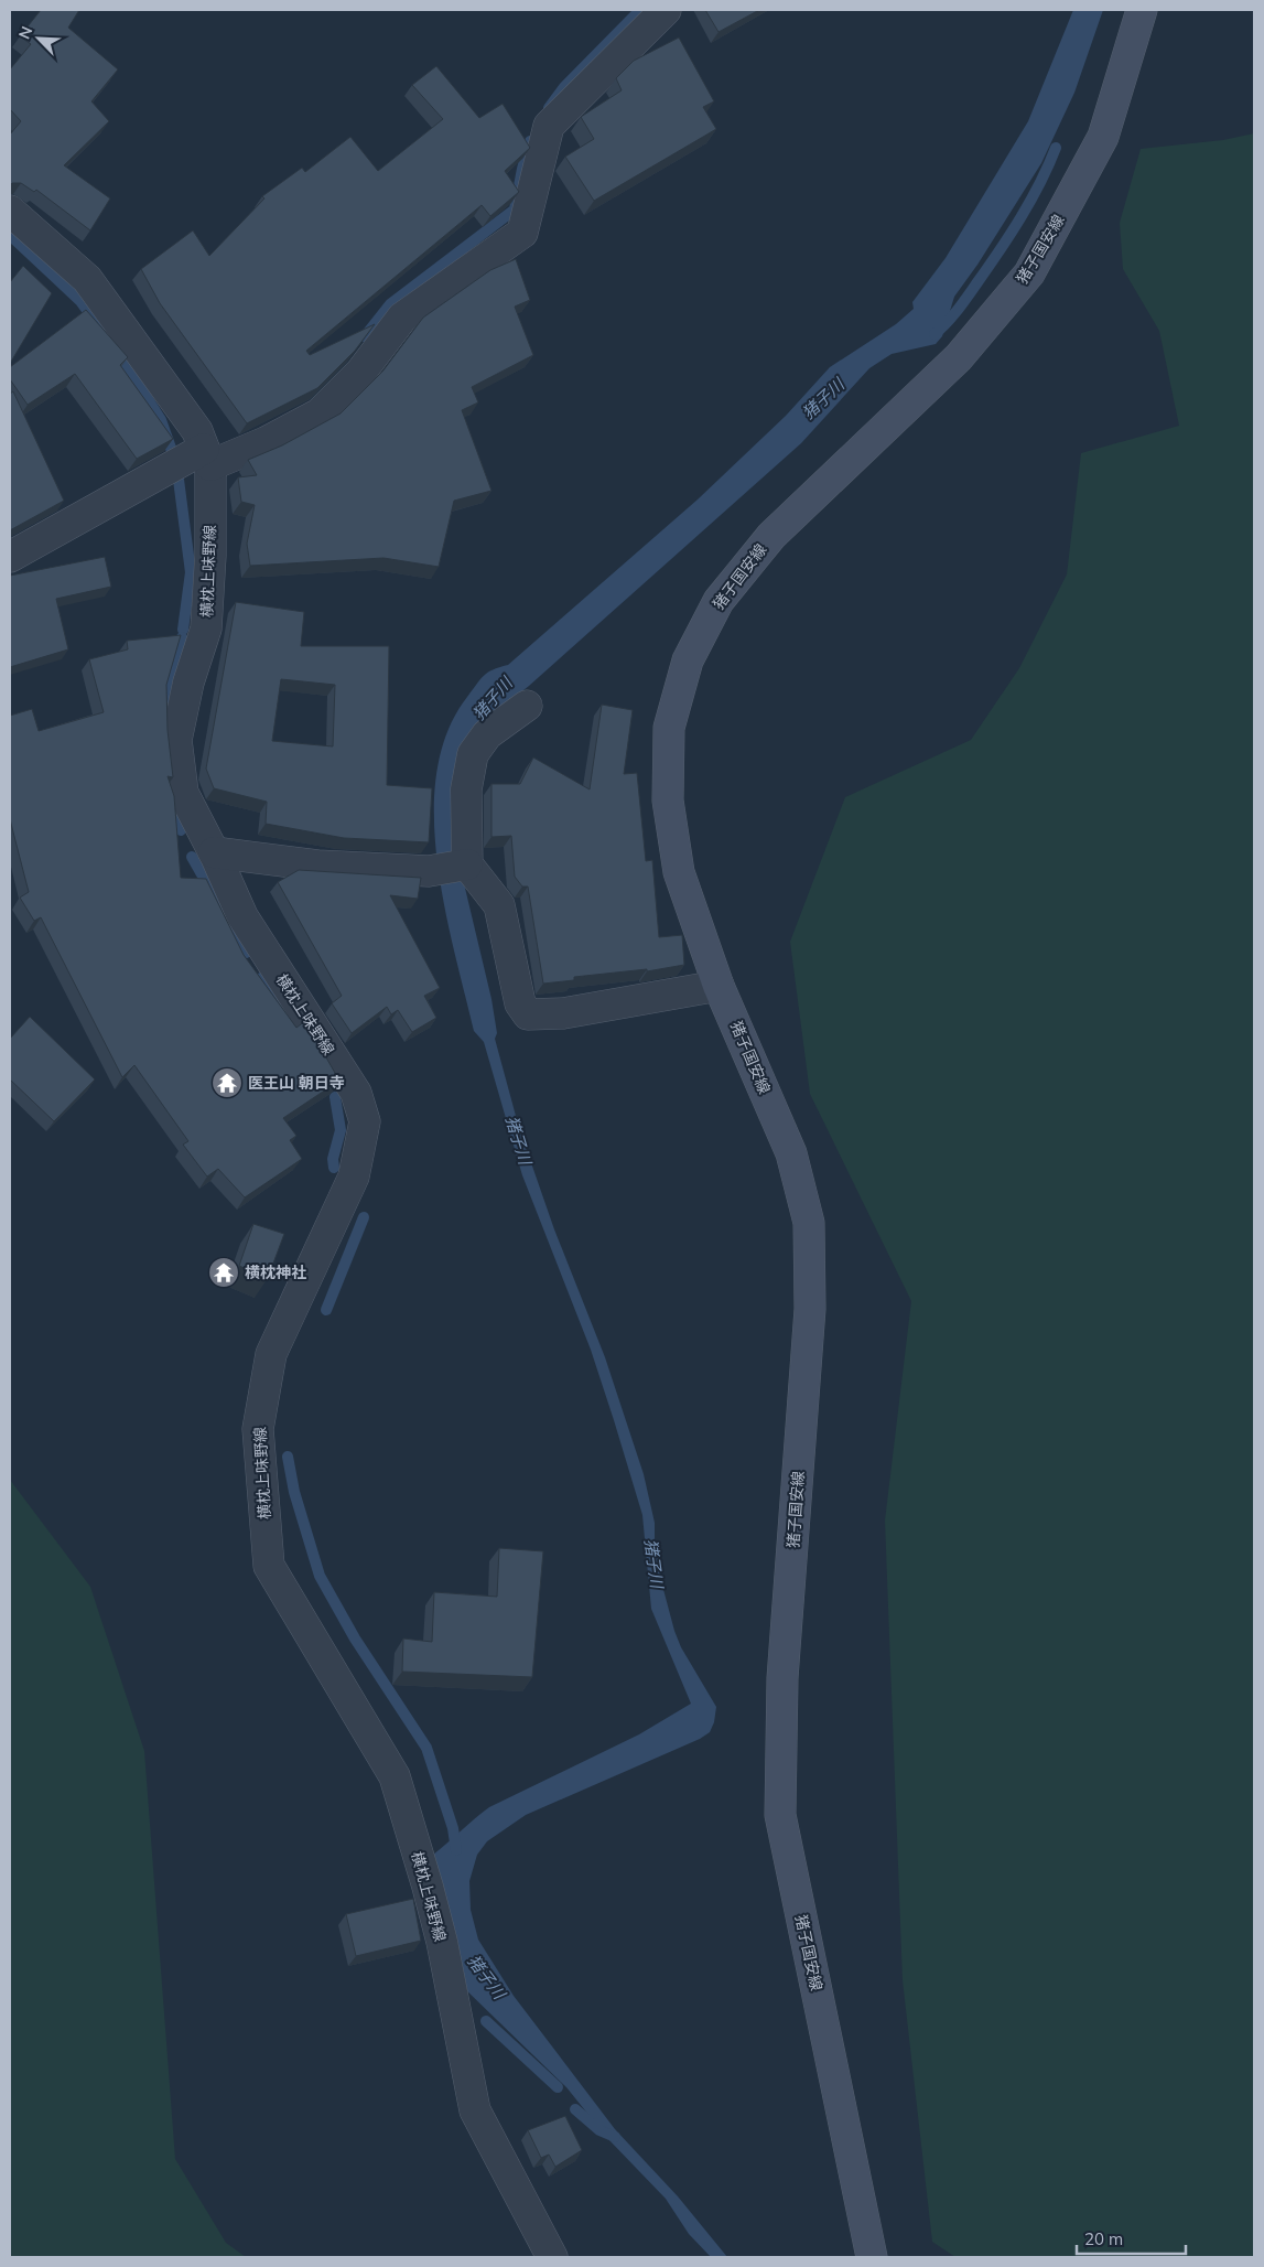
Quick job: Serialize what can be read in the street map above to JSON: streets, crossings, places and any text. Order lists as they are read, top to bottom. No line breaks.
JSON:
{"streets":{"main road":["猪子国安線"],"street":["横枕上味野線"]},"water":["猪子川"],"places":{"temple":["医王山 朝日寺","横枕神社"]},"scale_bar":"20 m","north":"top left"}
